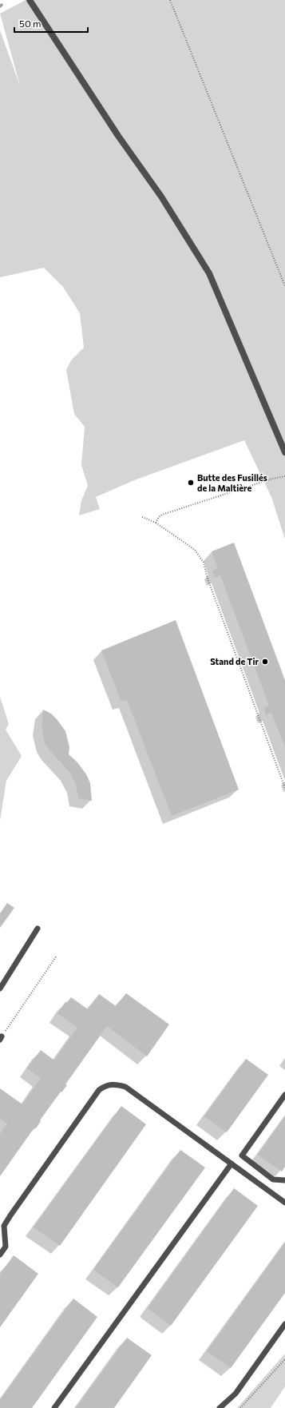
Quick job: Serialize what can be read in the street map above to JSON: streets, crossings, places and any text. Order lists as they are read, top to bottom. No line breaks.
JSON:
{"places":["Butte des Fusillés de la Maltière","Stand de Tir"],"scale_bar":"50 m"}
